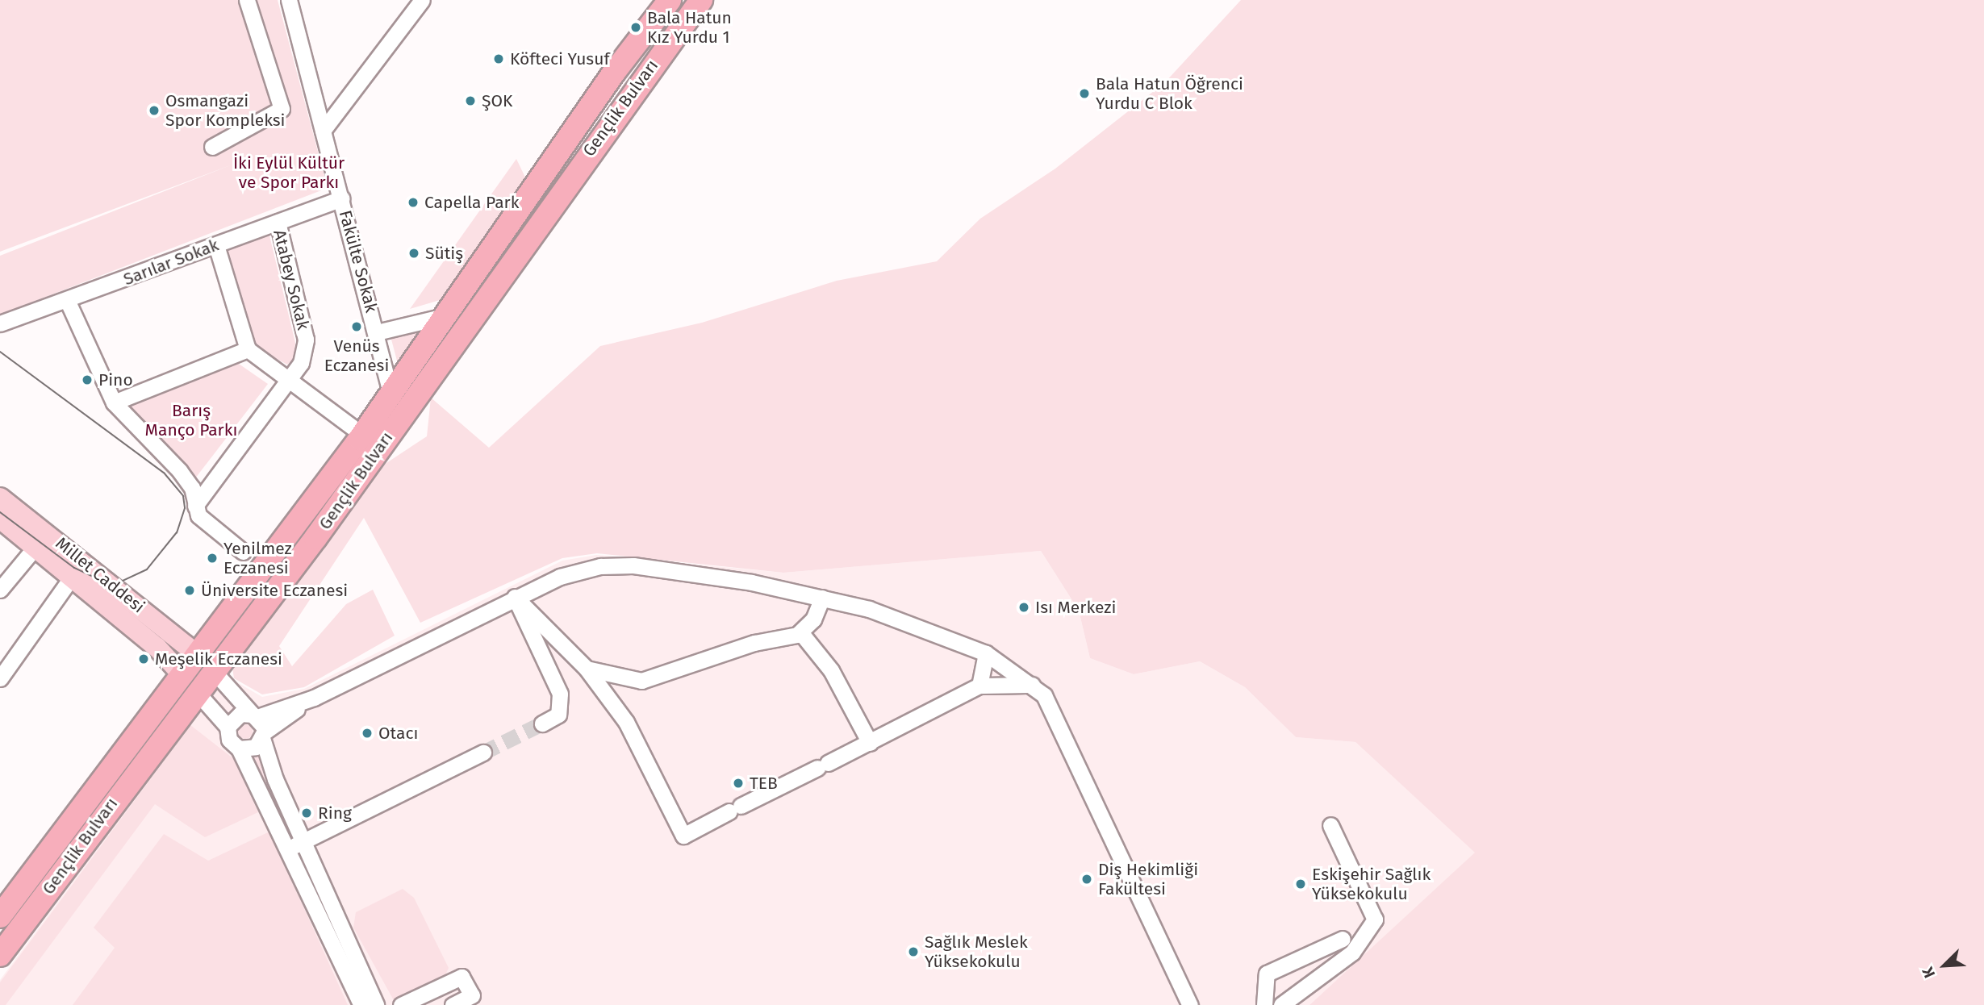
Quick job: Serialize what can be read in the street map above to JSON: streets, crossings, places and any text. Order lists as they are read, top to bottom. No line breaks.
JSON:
{"streets":{"highway":["Gençlik Bulvarı"],"main road":["Millet Caddesi"],"street":["Fakülte Sokak","Sarılar Sokak","Atabey Sokak"]},"crossings":[["Gençlik Bulvarı","Fakülte Sokak"],["Gençlik Bulvarı","Millet Caddesi"],["Fakülte Sokak","Sarılar Sokak"],["Sarılar Sokak","Atabey Sokak"]],"parks":["İki Eylül Kültür ve Spor Parkı","Barış Manço Parkı"],"places":["Bala Hatun Kız Yurdu 1","Köfteci Yusuf","Bala Hatun Öğrenci Yurdu C Blok","ŞOK","Osmangazi Spor Kompleksi","Capella Park","Sütiş","Venüs Eczanesi","Pino","Yenilmez Eczanesi","Üniversite Eczanesi","Isı Merkezi","Meşelik Eczanesi","Otacı","TEB","Ring","Diş Hekimliği Fakültesi","Eskişehir Sağlık Yüksekokulu","Sağlık Meslek Yüksekokulu"],"north":"bottom left"}
